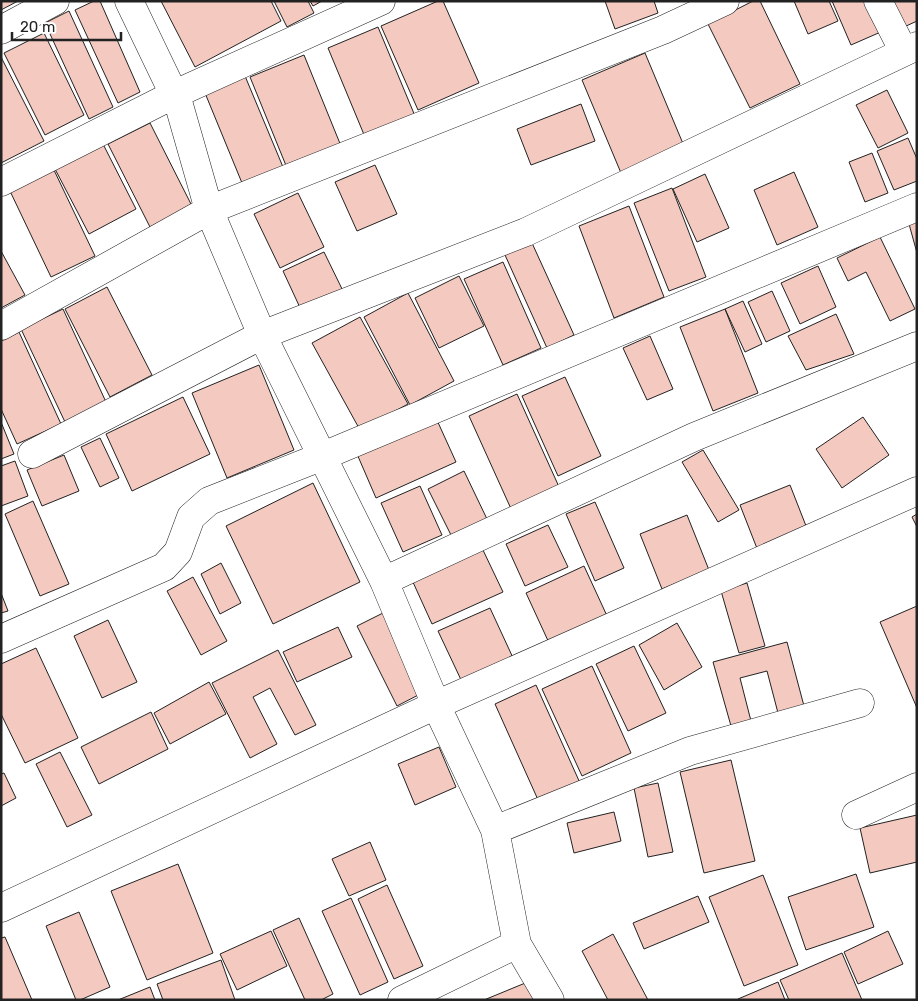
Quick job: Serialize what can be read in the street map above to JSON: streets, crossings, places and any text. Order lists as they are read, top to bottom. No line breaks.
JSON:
{"scale_bar":"20 m"}
